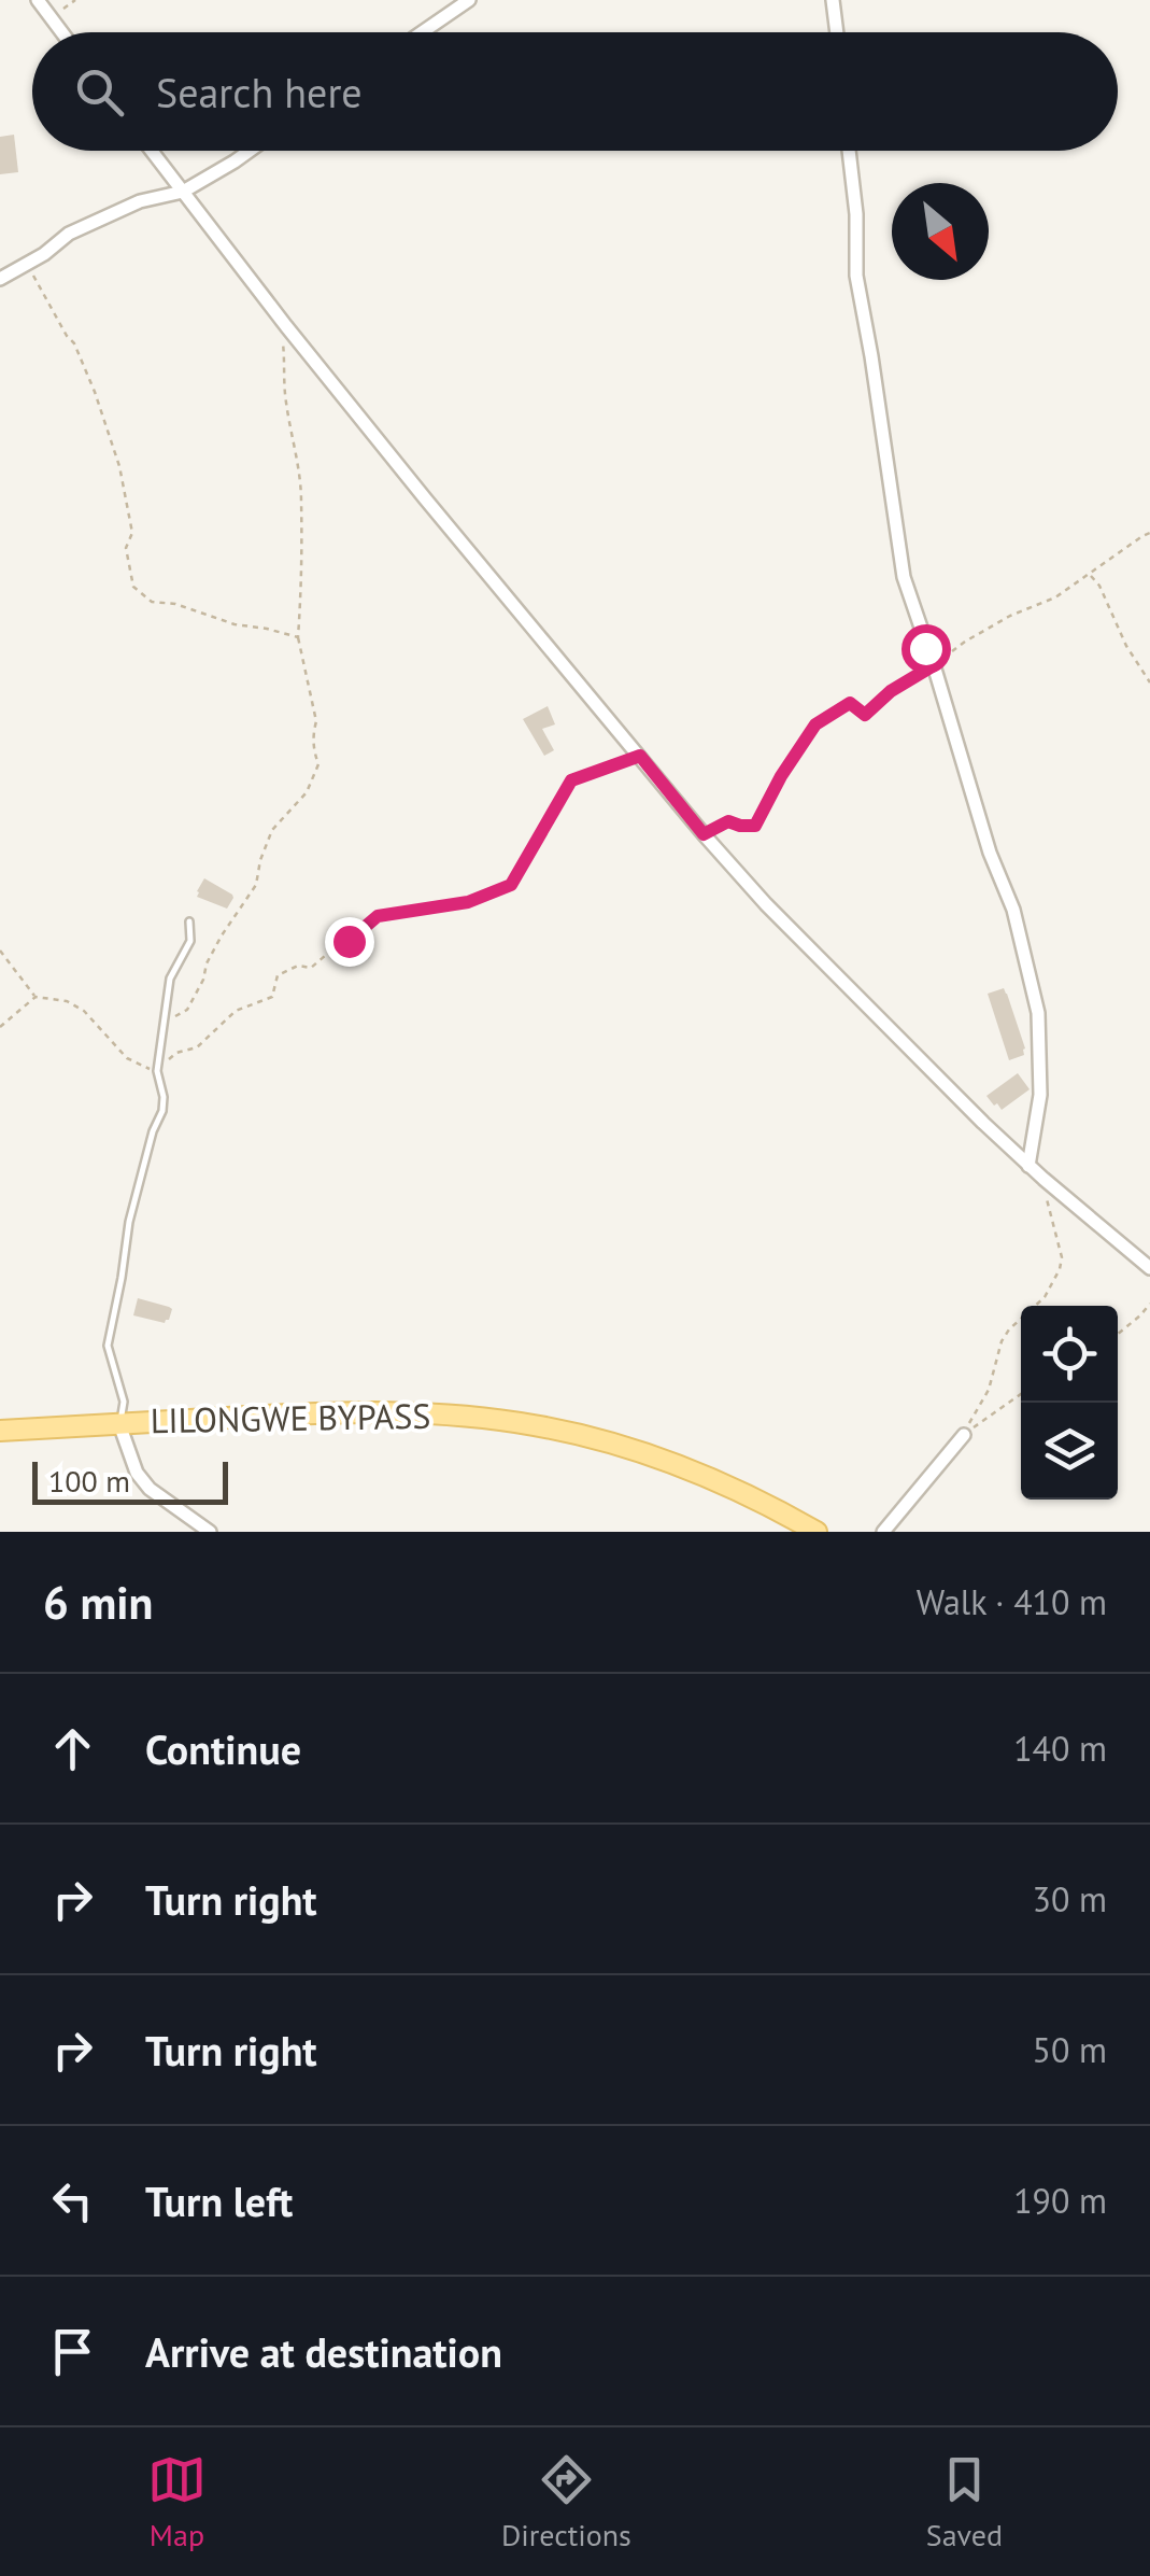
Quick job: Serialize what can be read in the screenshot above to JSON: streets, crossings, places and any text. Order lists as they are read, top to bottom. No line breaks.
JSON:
{"streets":{"main road":["LILONGWE BYPASS"]},"scale_bar":"100 m","north":"bottom right","page":{"search":"Search here","scale":"100 m","heading":["6 min","Walk · 410 m"],"list":[["Continue","140 m"],["Turn right","30 m"],["Turn right","50 m"],["Turn left","190 m"],"Arrive at destination"],"nav":["Map","Directions","Saved"]}}
